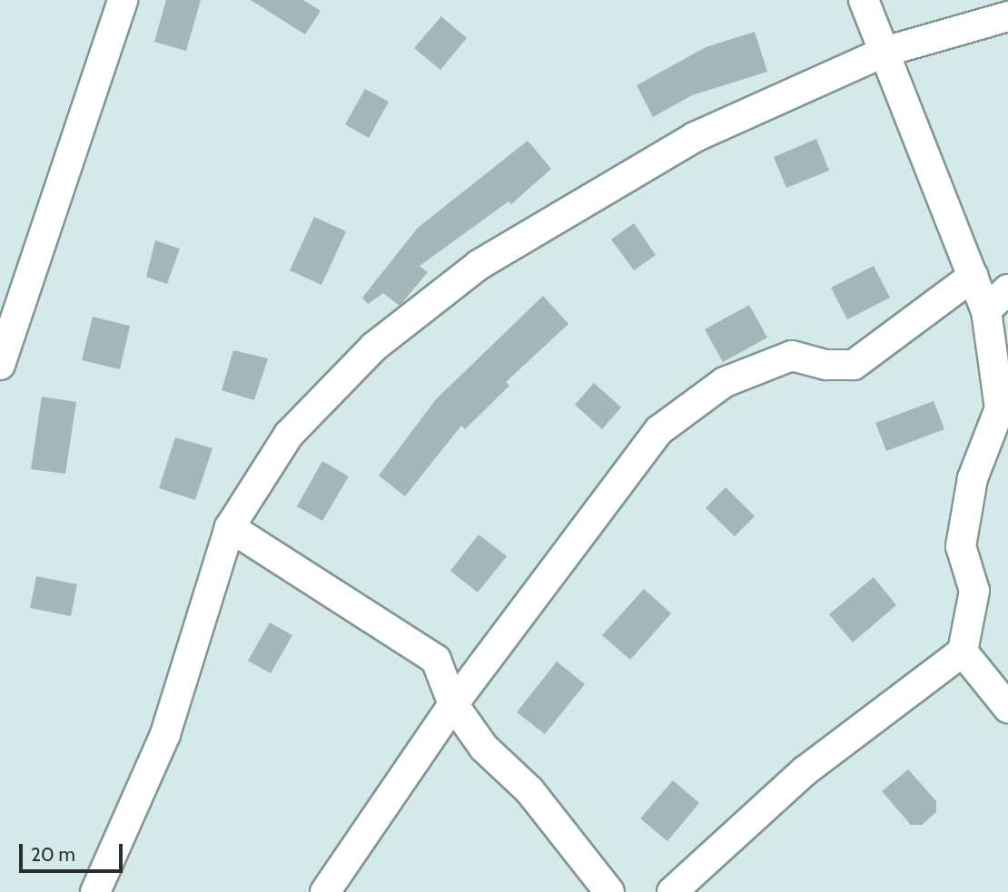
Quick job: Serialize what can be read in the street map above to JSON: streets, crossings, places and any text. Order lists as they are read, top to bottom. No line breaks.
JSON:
{"scale_bar":"20 m"}
